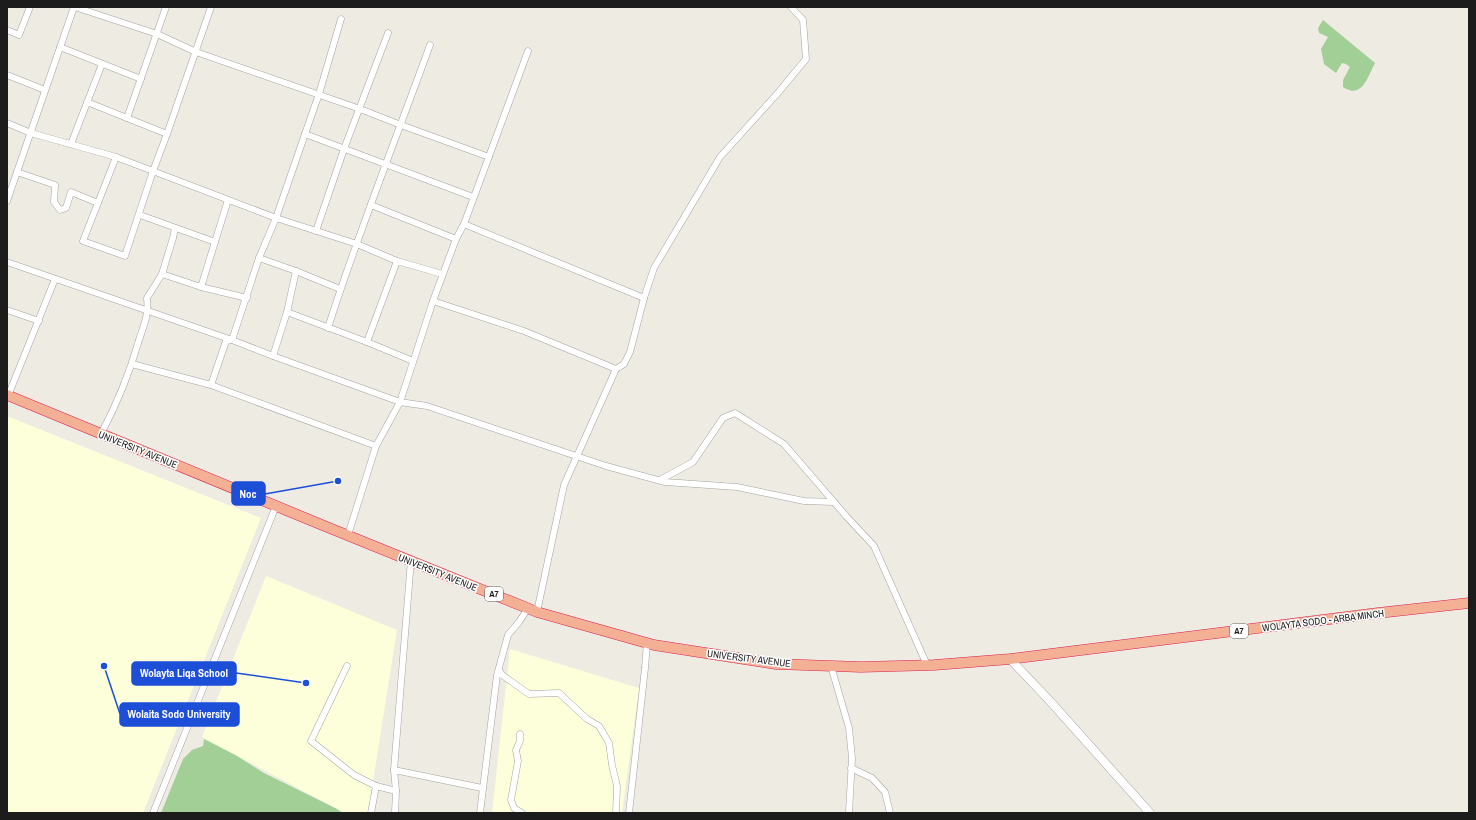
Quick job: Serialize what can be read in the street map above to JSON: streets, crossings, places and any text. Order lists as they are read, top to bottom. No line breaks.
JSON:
{"streets":{"highway":["UNIVERSITY AVENUE","A7","WOLAYTA SODO - ARBA MINCH"]},"crossings":[["UNIVERSITY AVENUE","WOLAYTA SODO - ARBA MINCH"]],"places":["Noc","Wolaita Sodo University","Wolayta Liqa School"]}
